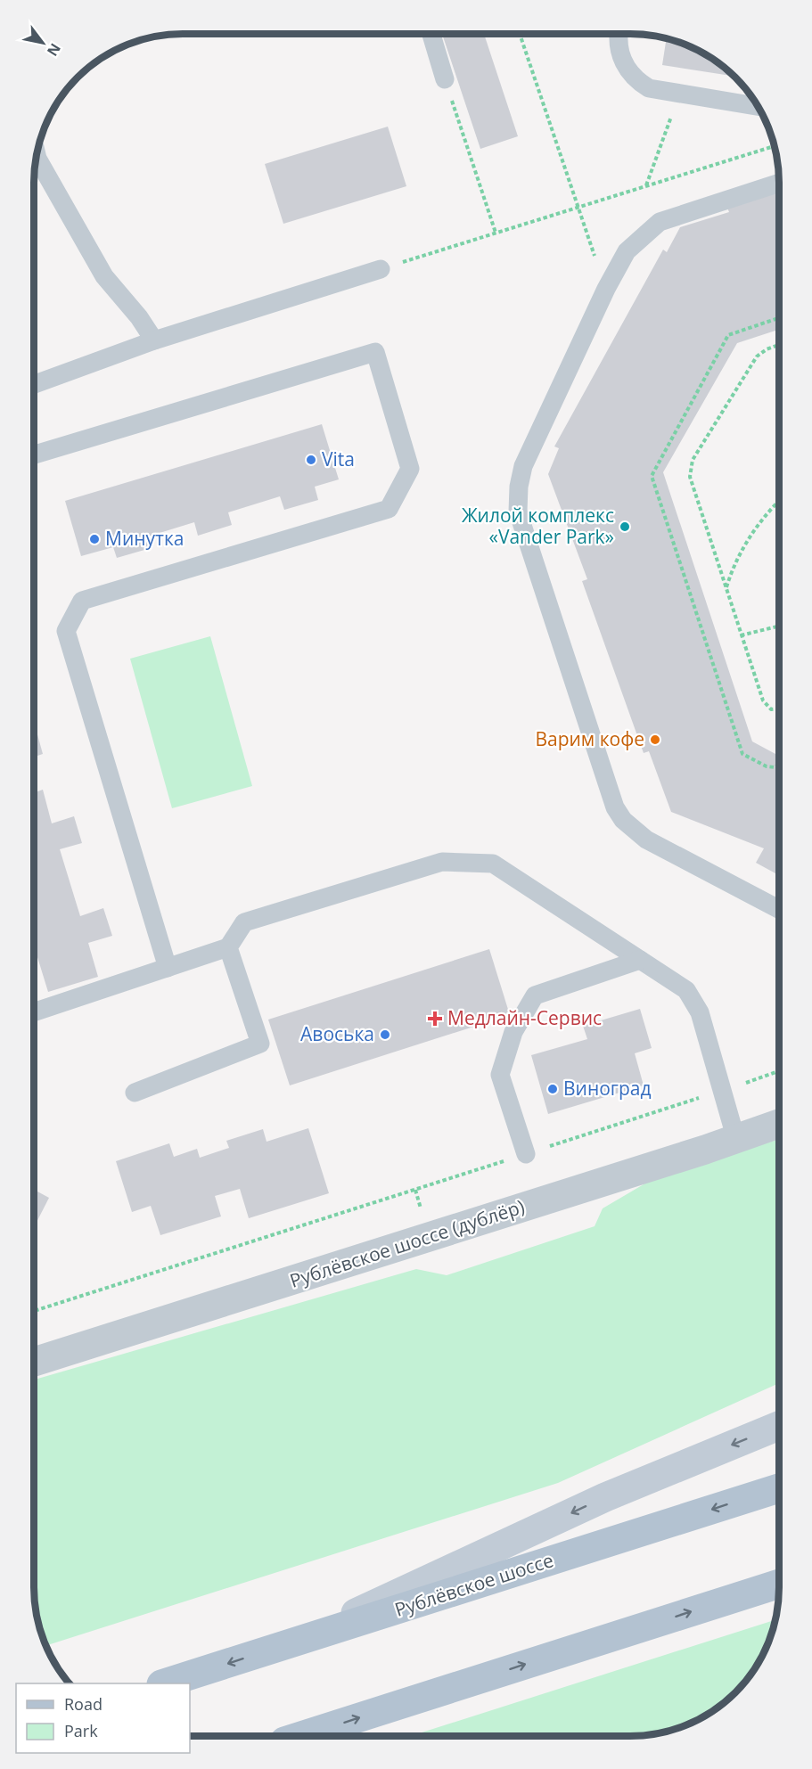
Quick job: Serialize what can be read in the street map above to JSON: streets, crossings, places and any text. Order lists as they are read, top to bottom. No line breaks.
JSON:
{"streets":{"main road":["Рублёвское шоссе"],"street":["Рублёвское шоссе (дублёр)"]},"places":{"other":["Vita","Жилой комплекс «Vander Park»","Минутка","Варим кофе","Авоська","Виноград"],"health":["Медлайн-Сервис"]},"legend":["Road","Park"],"north":"bottom right"}
